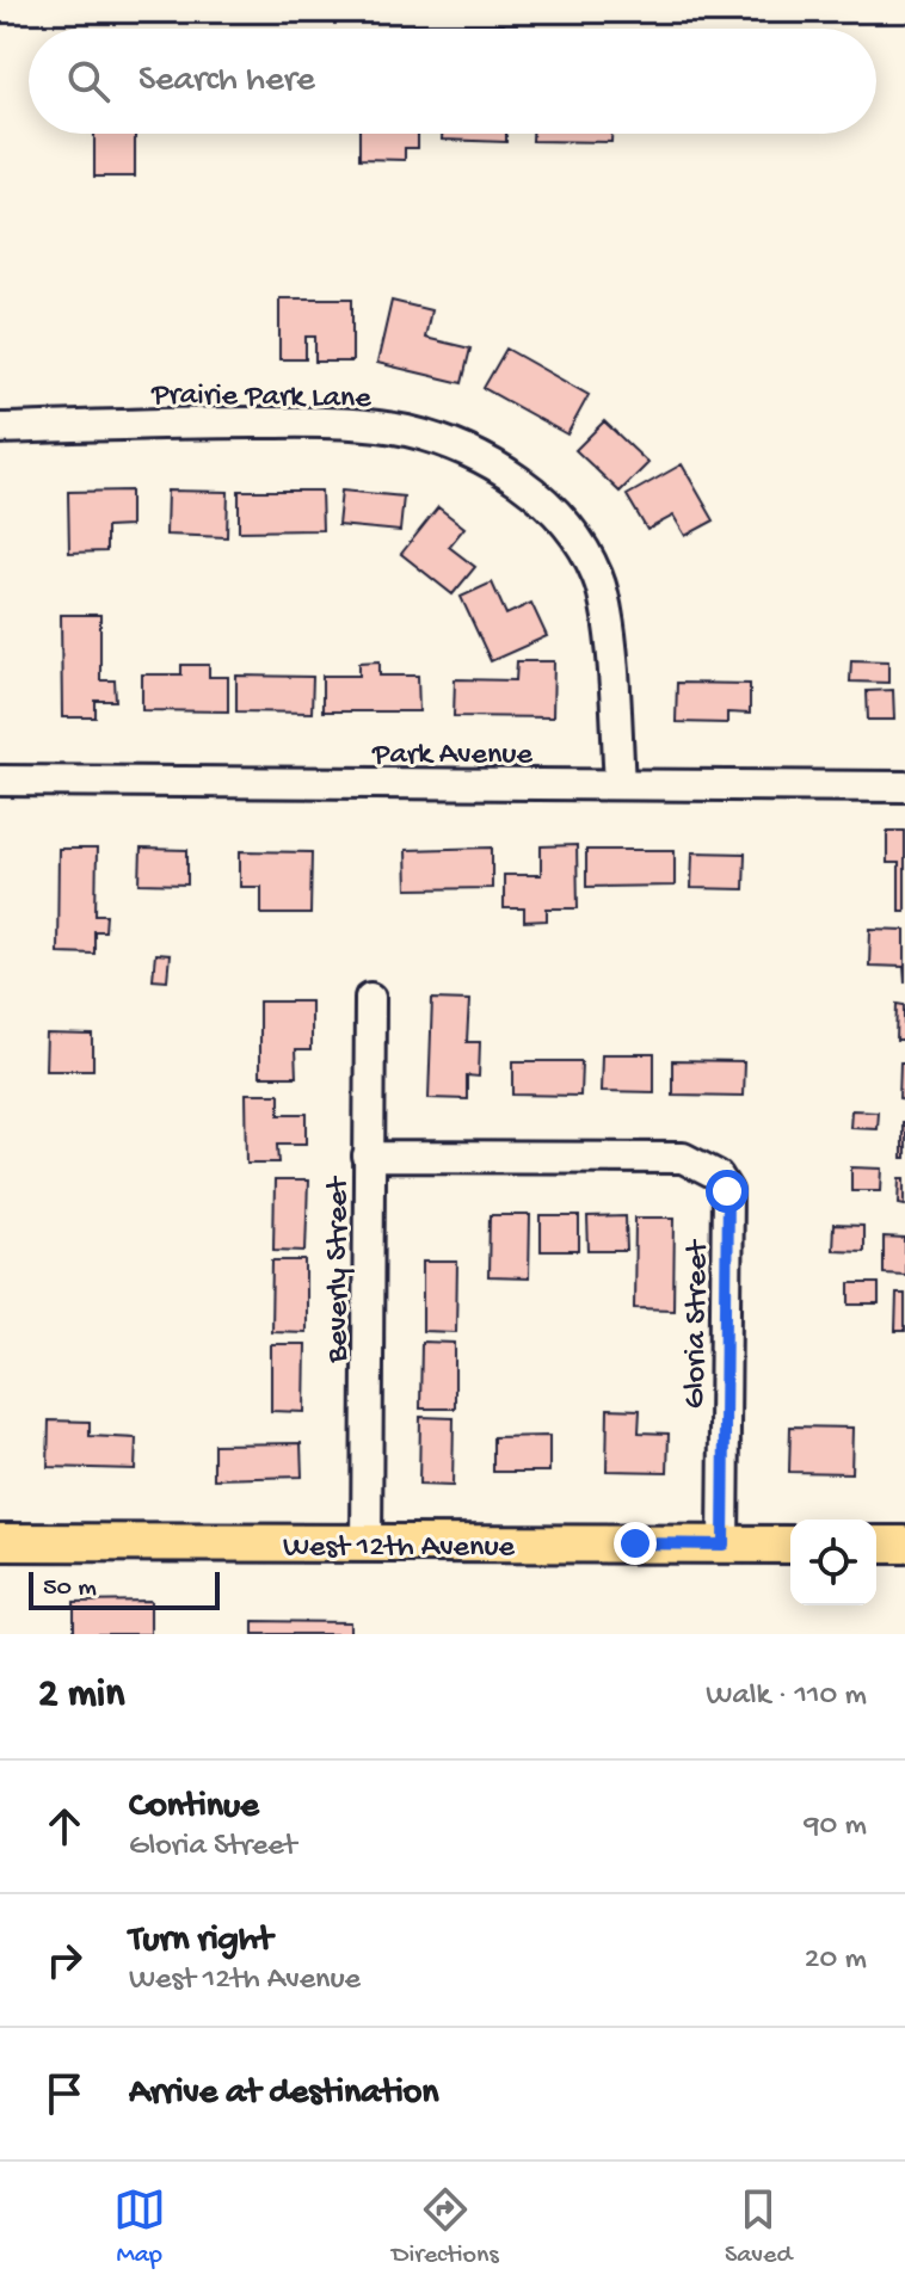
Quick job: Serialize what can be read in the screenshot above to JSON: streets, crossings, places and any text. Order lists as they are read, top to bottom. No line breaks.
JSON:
{"streets":{"main road":["West 12th Avenue"],"street":["Prairie Park Lane","Park Avenue","Beverly Street","Gloria Street"]},"crossings":[["Prairie Park Lane","Park Avenue"],["Beverly Street","Gloria Street"],["Beverly Street","West 12th Avenue"],["Gloria Street","West 12th Avenue"]],"scale_bar":"50 m","page":{"search":"Search here","scale":"50 m","heading":["2 min","Walk · 110 m"],"list":[["Continue","Gloria Street","90 m"],["Turn right","West 12th Avenue","20 m"],"Arrive at destination"],"nav":["Map","Directions","Saved"]}}
